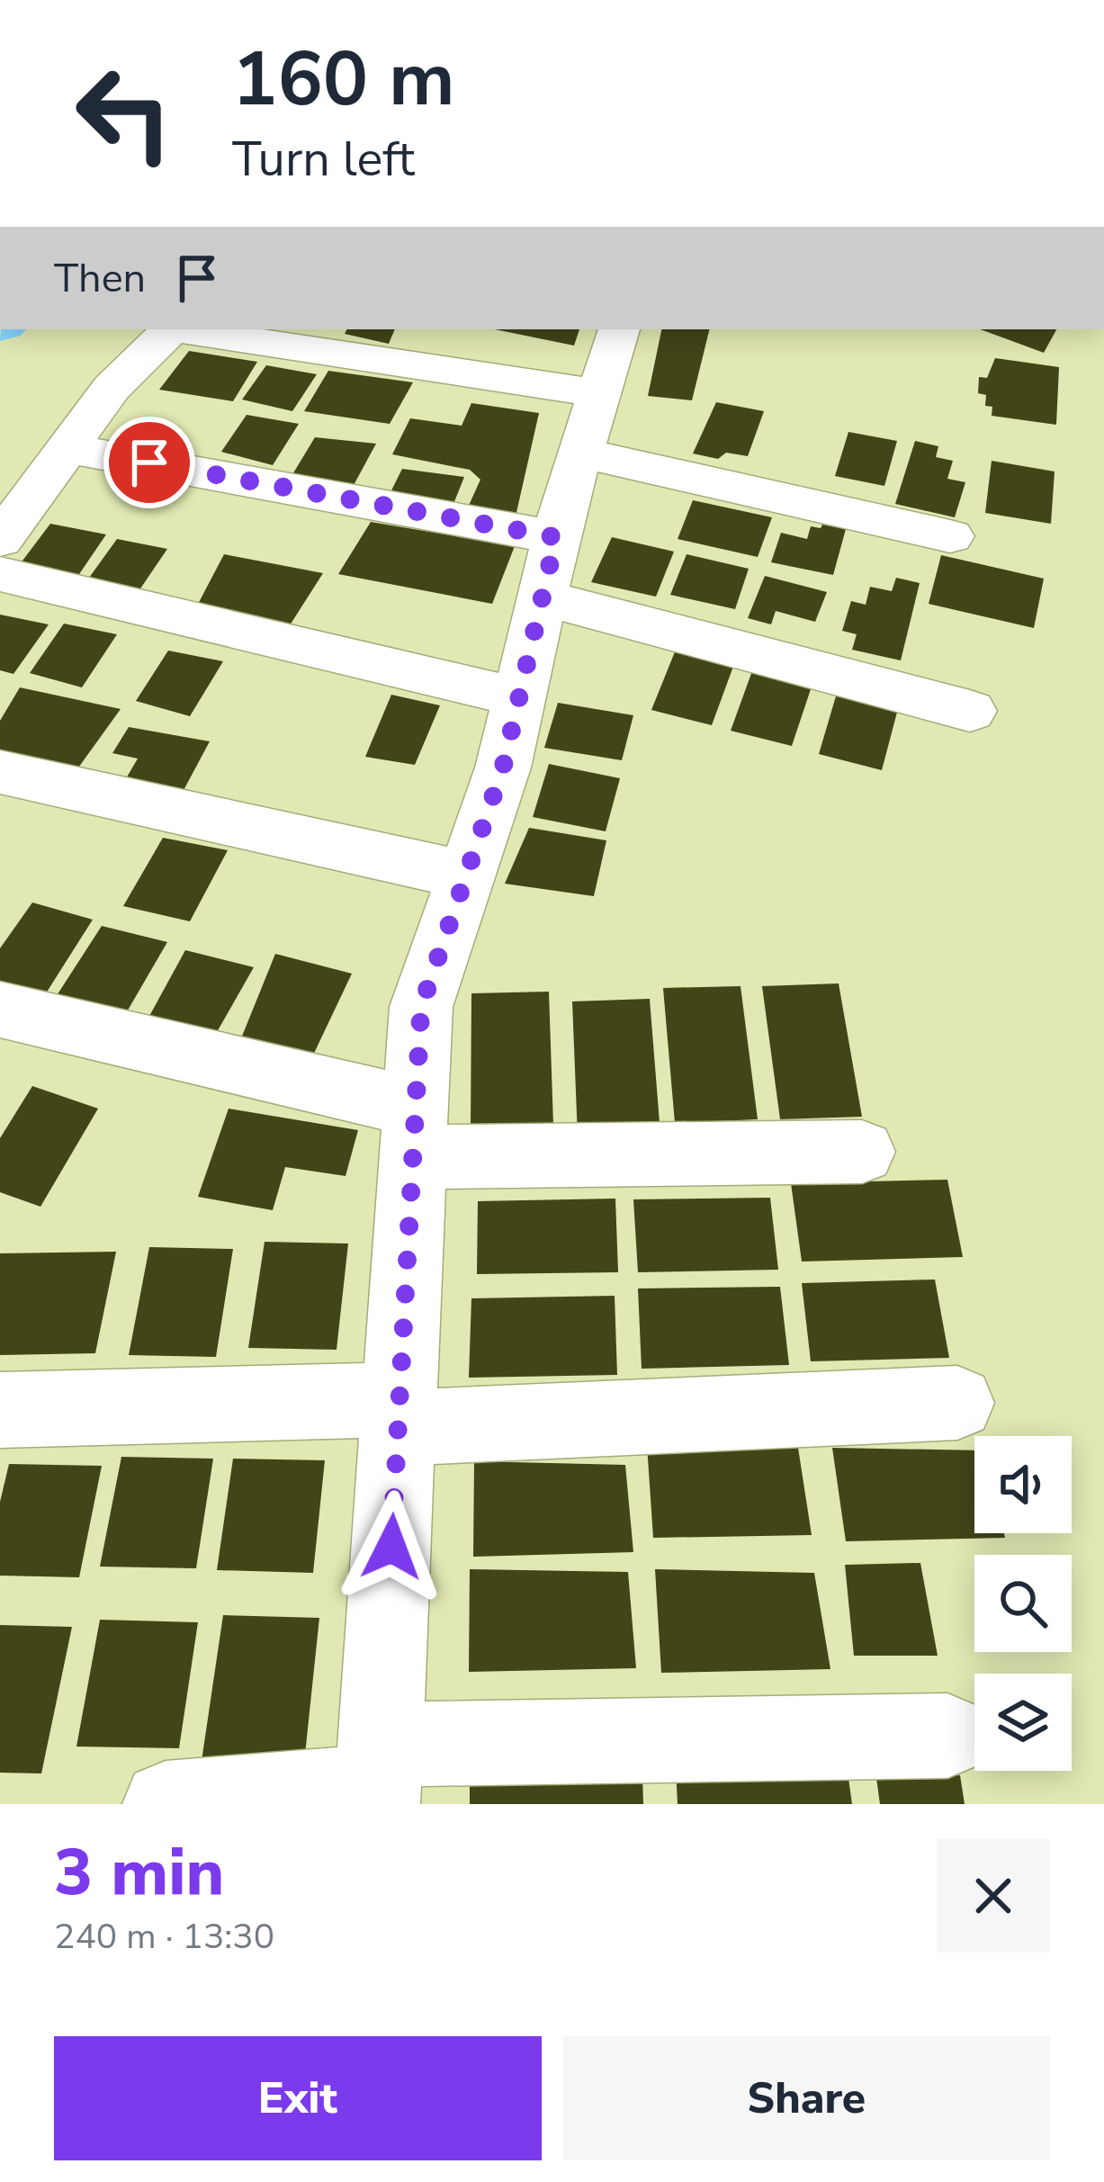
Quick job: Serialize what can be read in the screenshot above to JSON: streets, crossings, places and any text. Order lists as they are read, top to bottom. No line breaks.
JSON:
{"page":{"turn":["160 m","Turn left"],"then":"Then","heading":["3 min","240 m · 13:30"],"buttons":["Exit","Share"]}}
